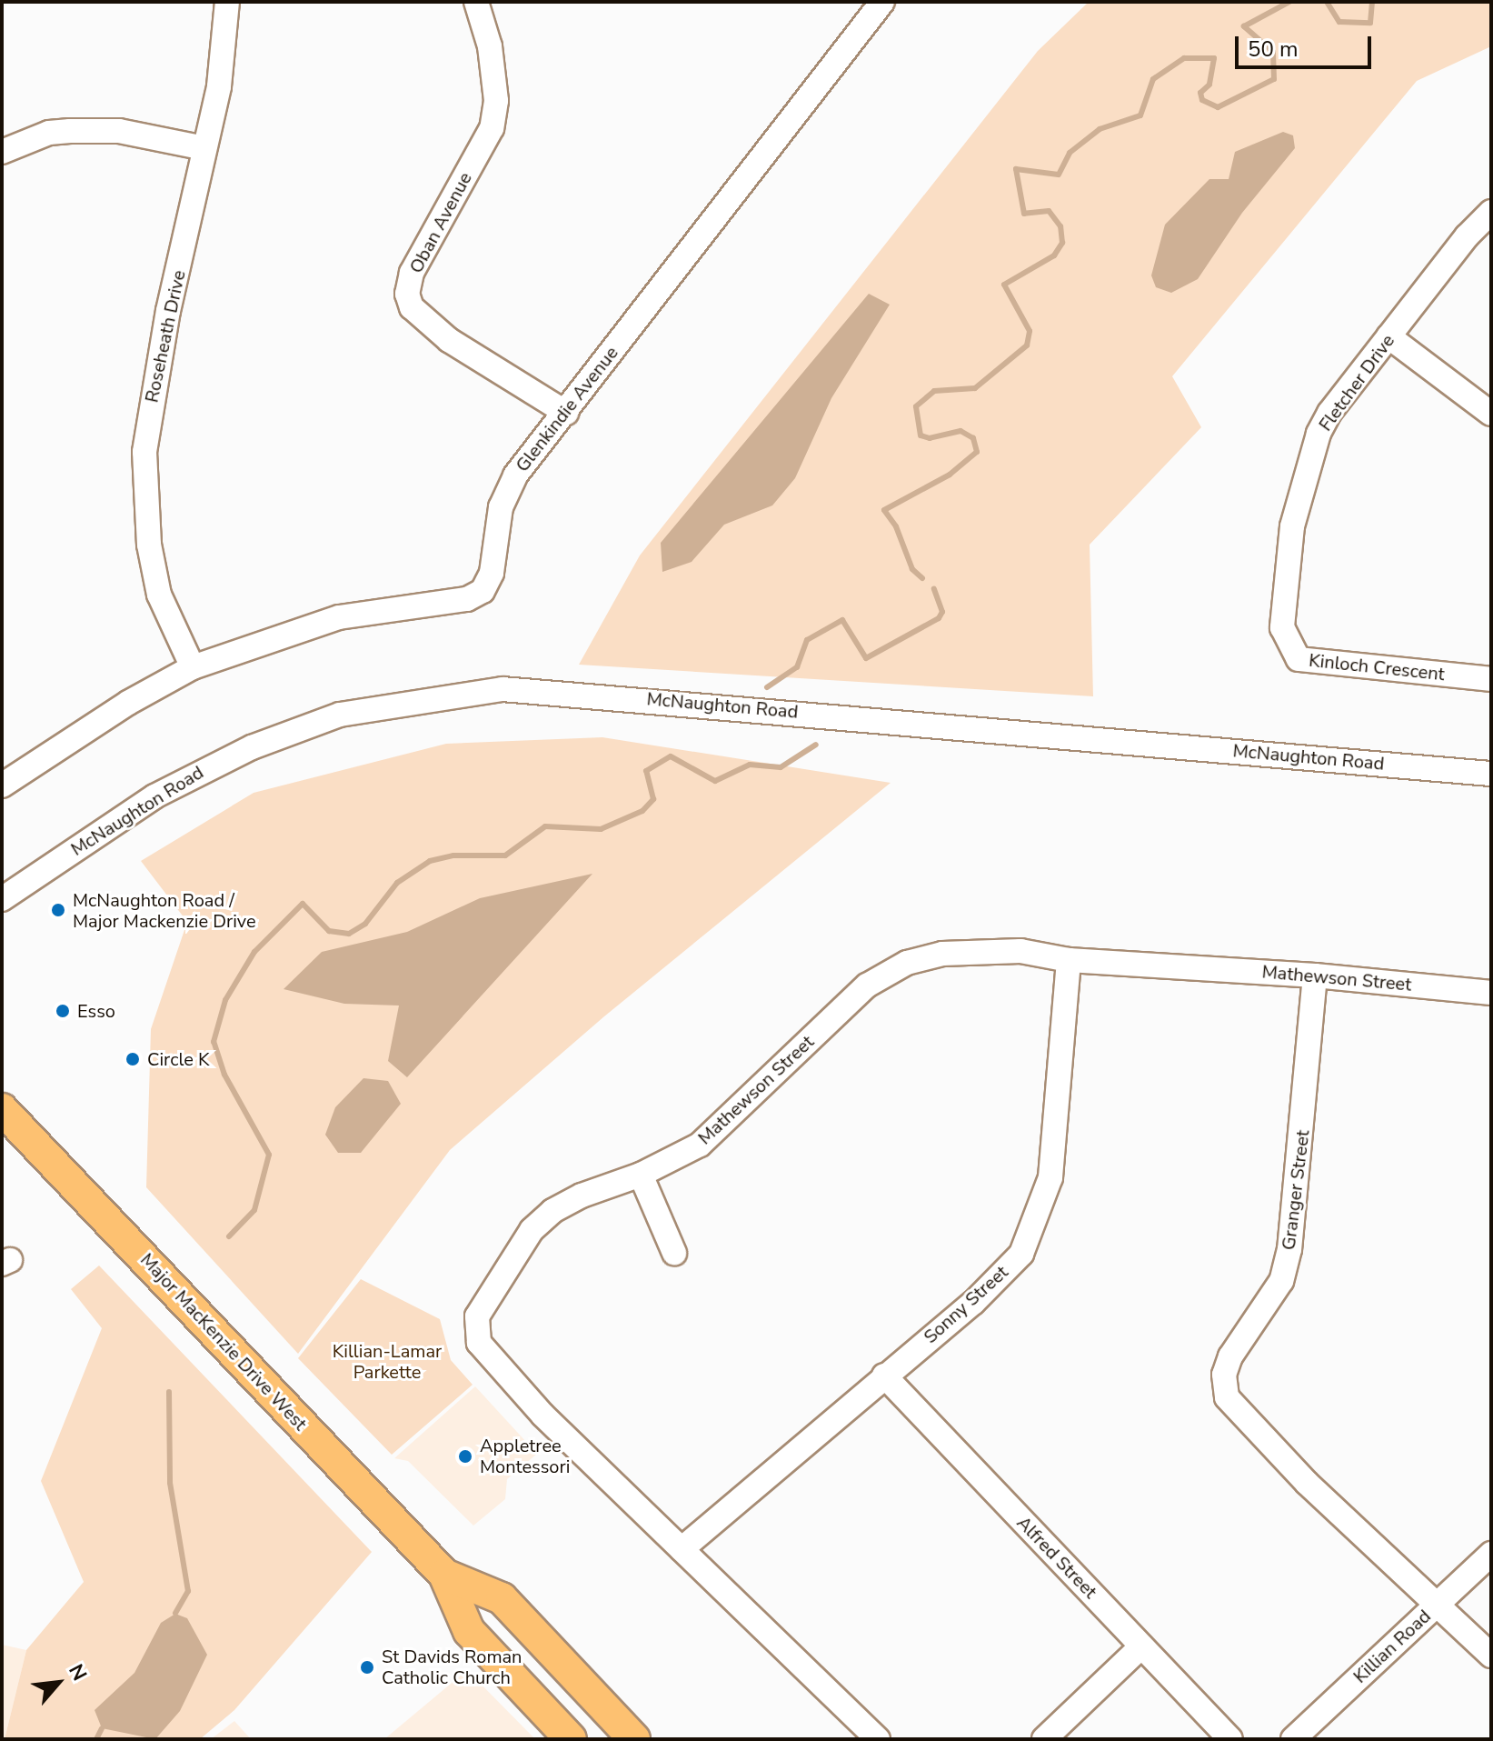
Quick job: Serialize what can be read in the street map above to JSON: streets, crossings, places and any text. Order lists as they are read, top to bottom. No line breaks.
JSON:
{"streets":{"main road":["Major MacKenzie Drive West"],"street":["Oban Avenue","Roseheath Drive","Fletcher Drive","Glenkindie Avenue","Kinloch Crescent","McNaughton Road","Mathewson Street","Granger Street","Sonny Street","Alfred Street","Killian Road"]},"crossings":[["Oban Avenue","Glenkindie Avenue"],["Roseheath Drive","Glenkindie Avenue"],["Fletcher Drive","Kinloch Crescent"],["Mathewson Street","Granger Street"],["Mathewson Street","Sonny Street"],["Granger Street","Killian Road"],["Sonny Street","Alfred Street"]],"parks":["Killian-Lamar Parkette"],"places":["McNaughton Road / Major Mackenzie Drive","Esso","Circle K","Appletree Montessori","St Davids Roman Catholic Church"],"scale_bar":"50 m","north":"top right"}
